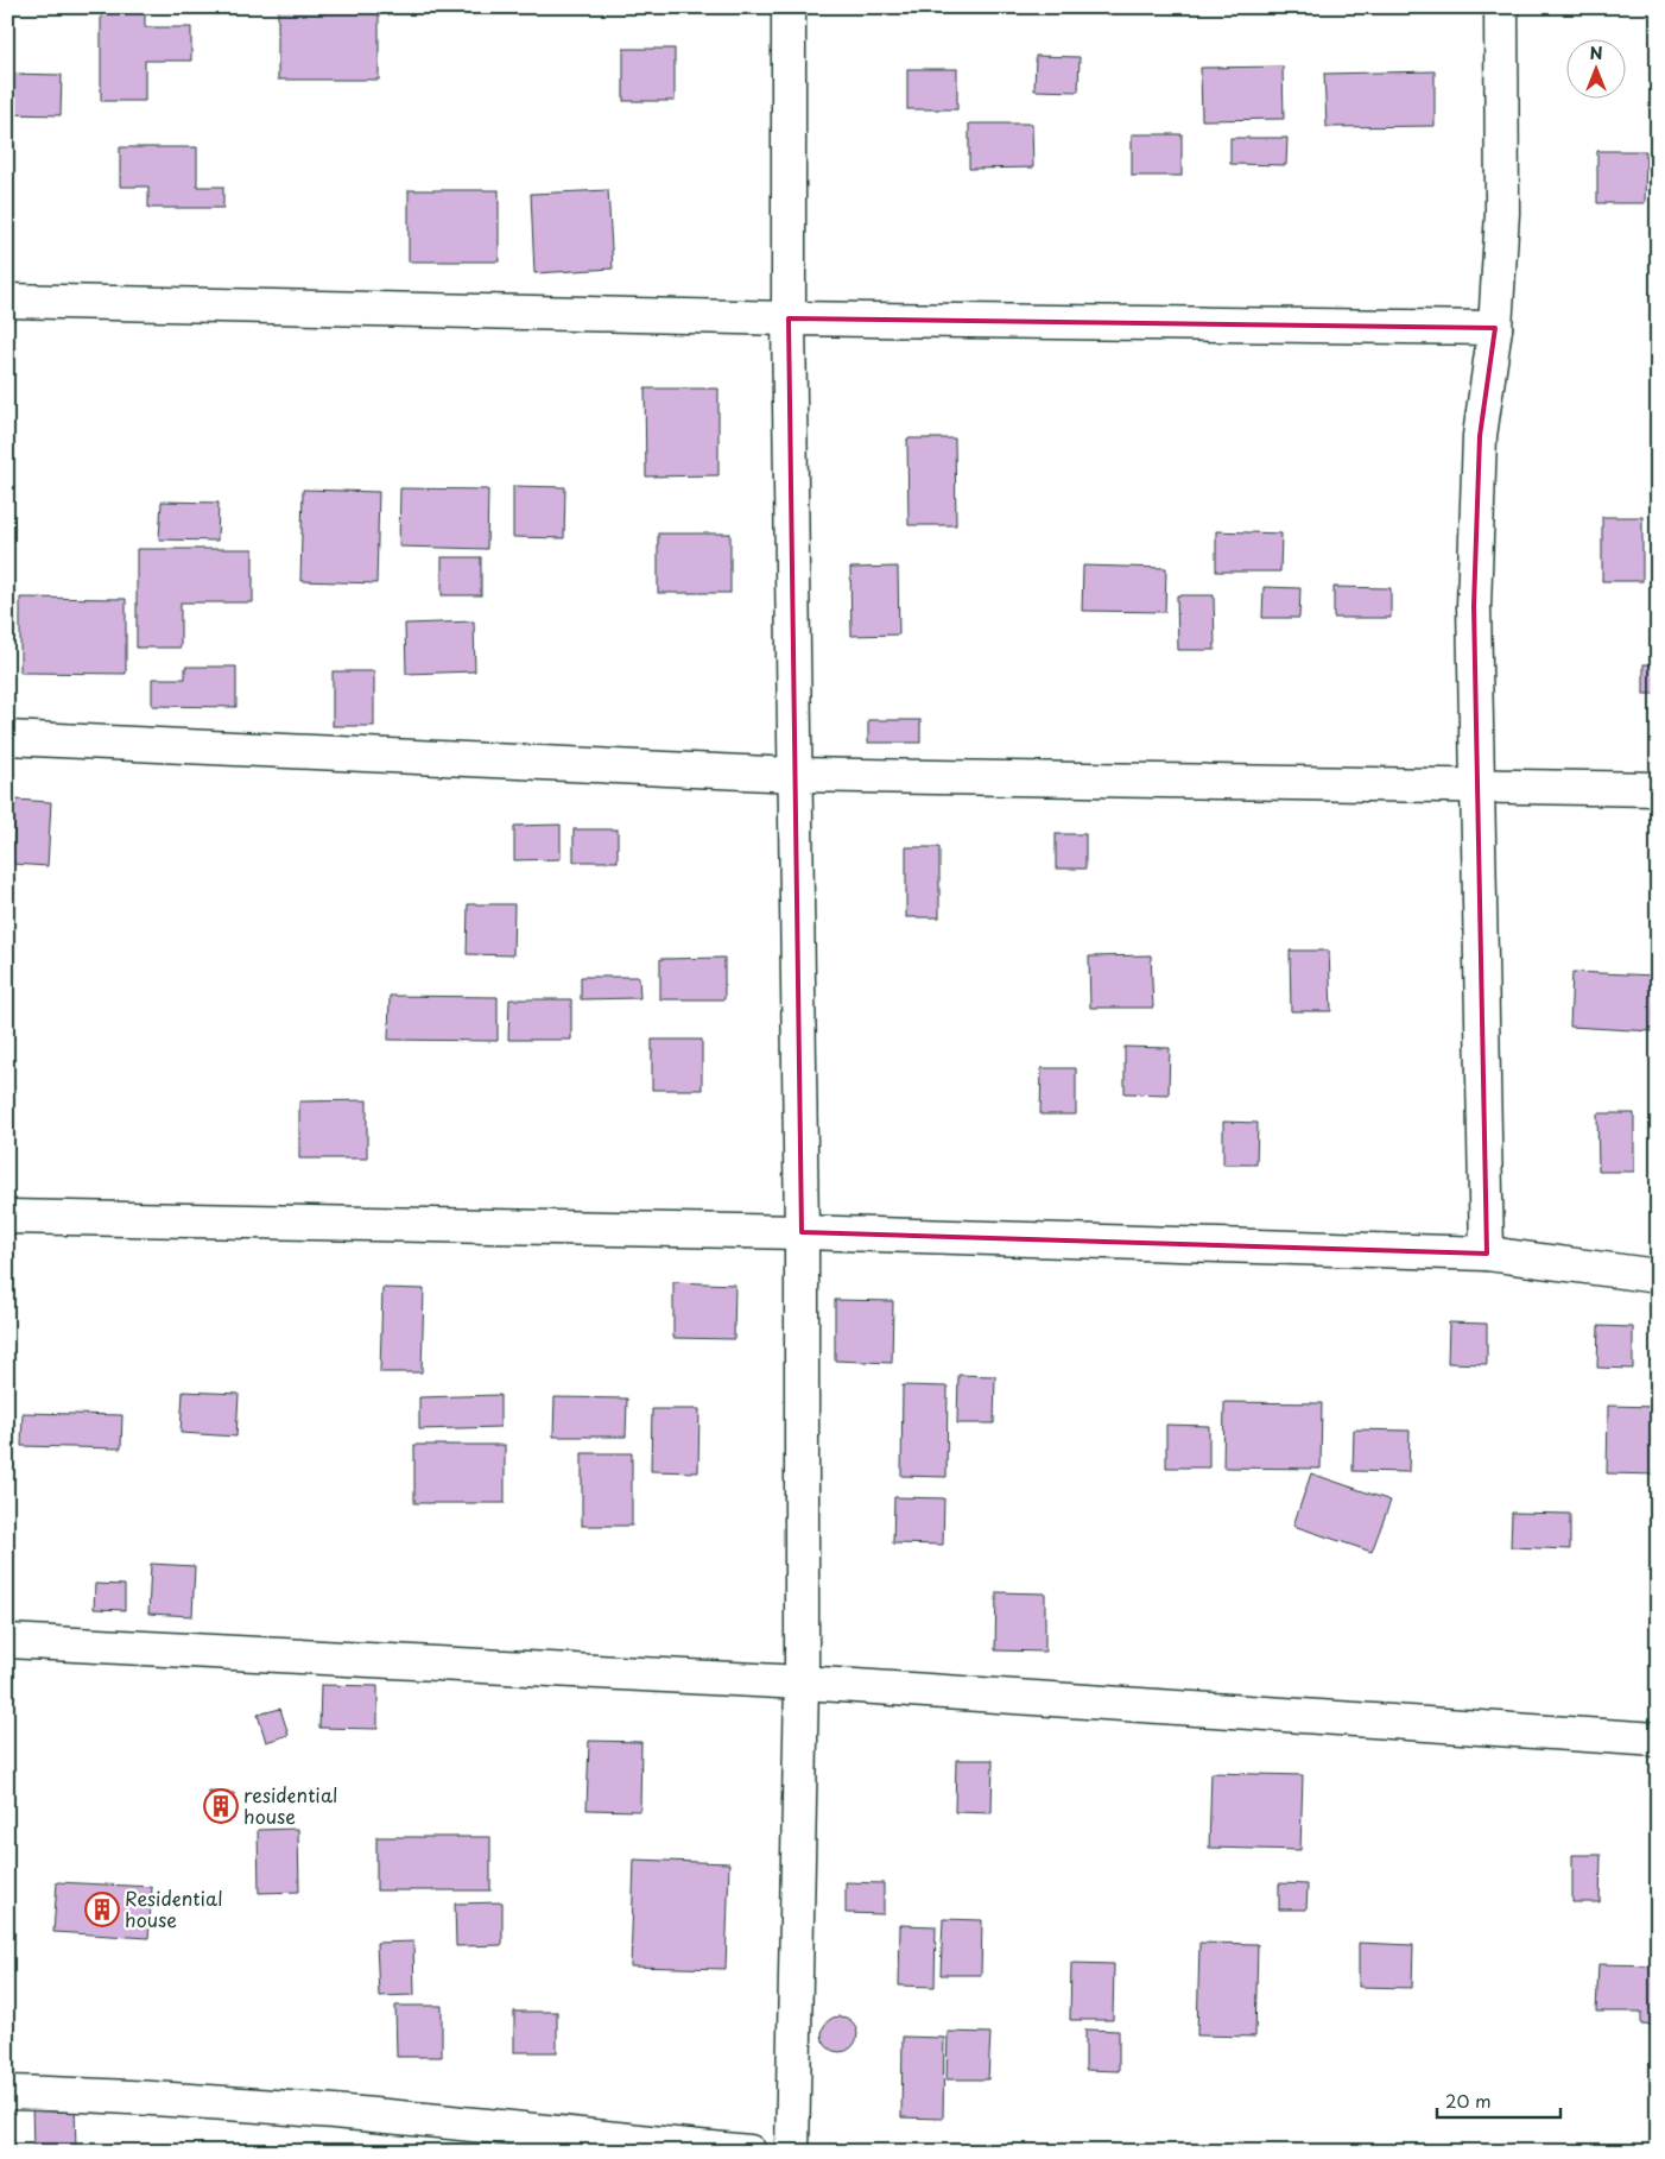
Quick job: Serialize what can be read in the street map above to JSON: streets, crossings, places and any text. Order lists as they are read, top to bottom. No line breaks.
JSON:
{"places":{"building":["residential house","Residential house"]},"scale_bar":"20 m","north":"top"}
